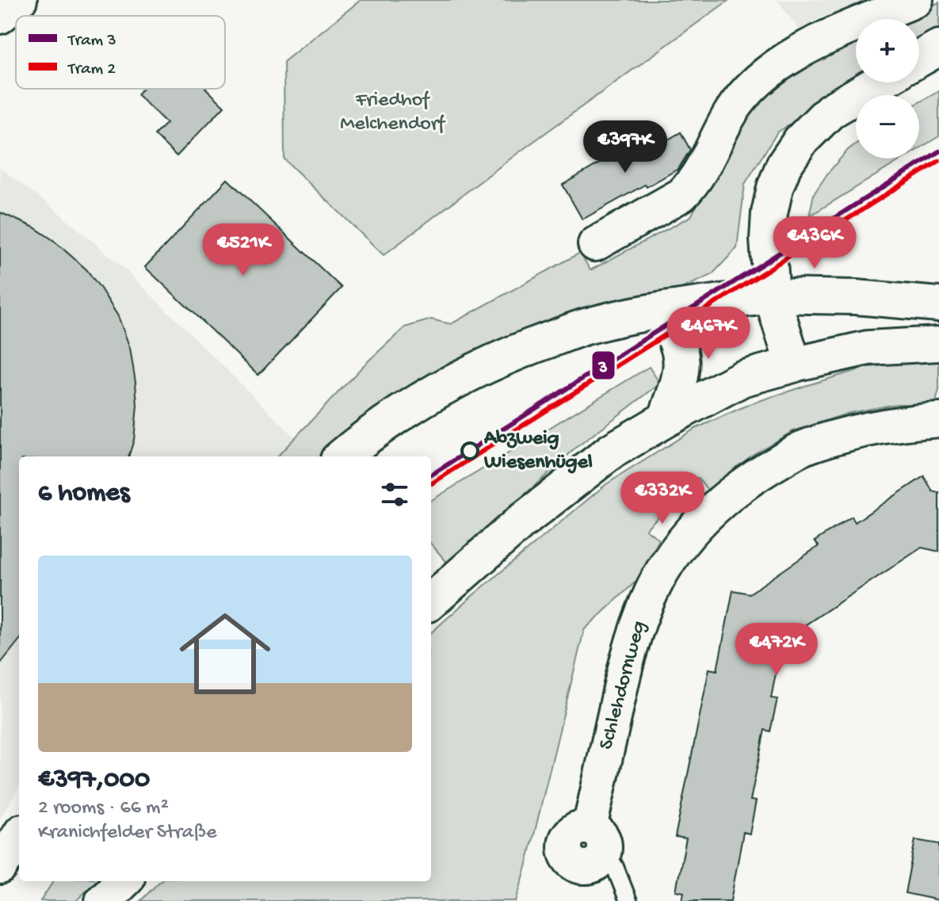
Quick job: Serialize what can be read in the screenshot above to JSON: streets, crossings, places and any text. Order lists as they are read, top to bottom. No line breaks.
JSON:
{"streets":{"street":["Schlehdornweg"]},"parks":["Friedhof Melchendorf"],"places":["Abzweig Wiesenhügel"],"lines":["tram line 3","tram line 2"],"legend":["Tram 3","Tram 2"],"page":{"map_buttons":["+","−"],"price":["€397K","€436K","€521K","€467K","€332K","€472K"],"heading":"6 homes","list":[{"name":"€397,000","note":"2 rooms · 66 m² · Kranichfelder Straße"}]}}
